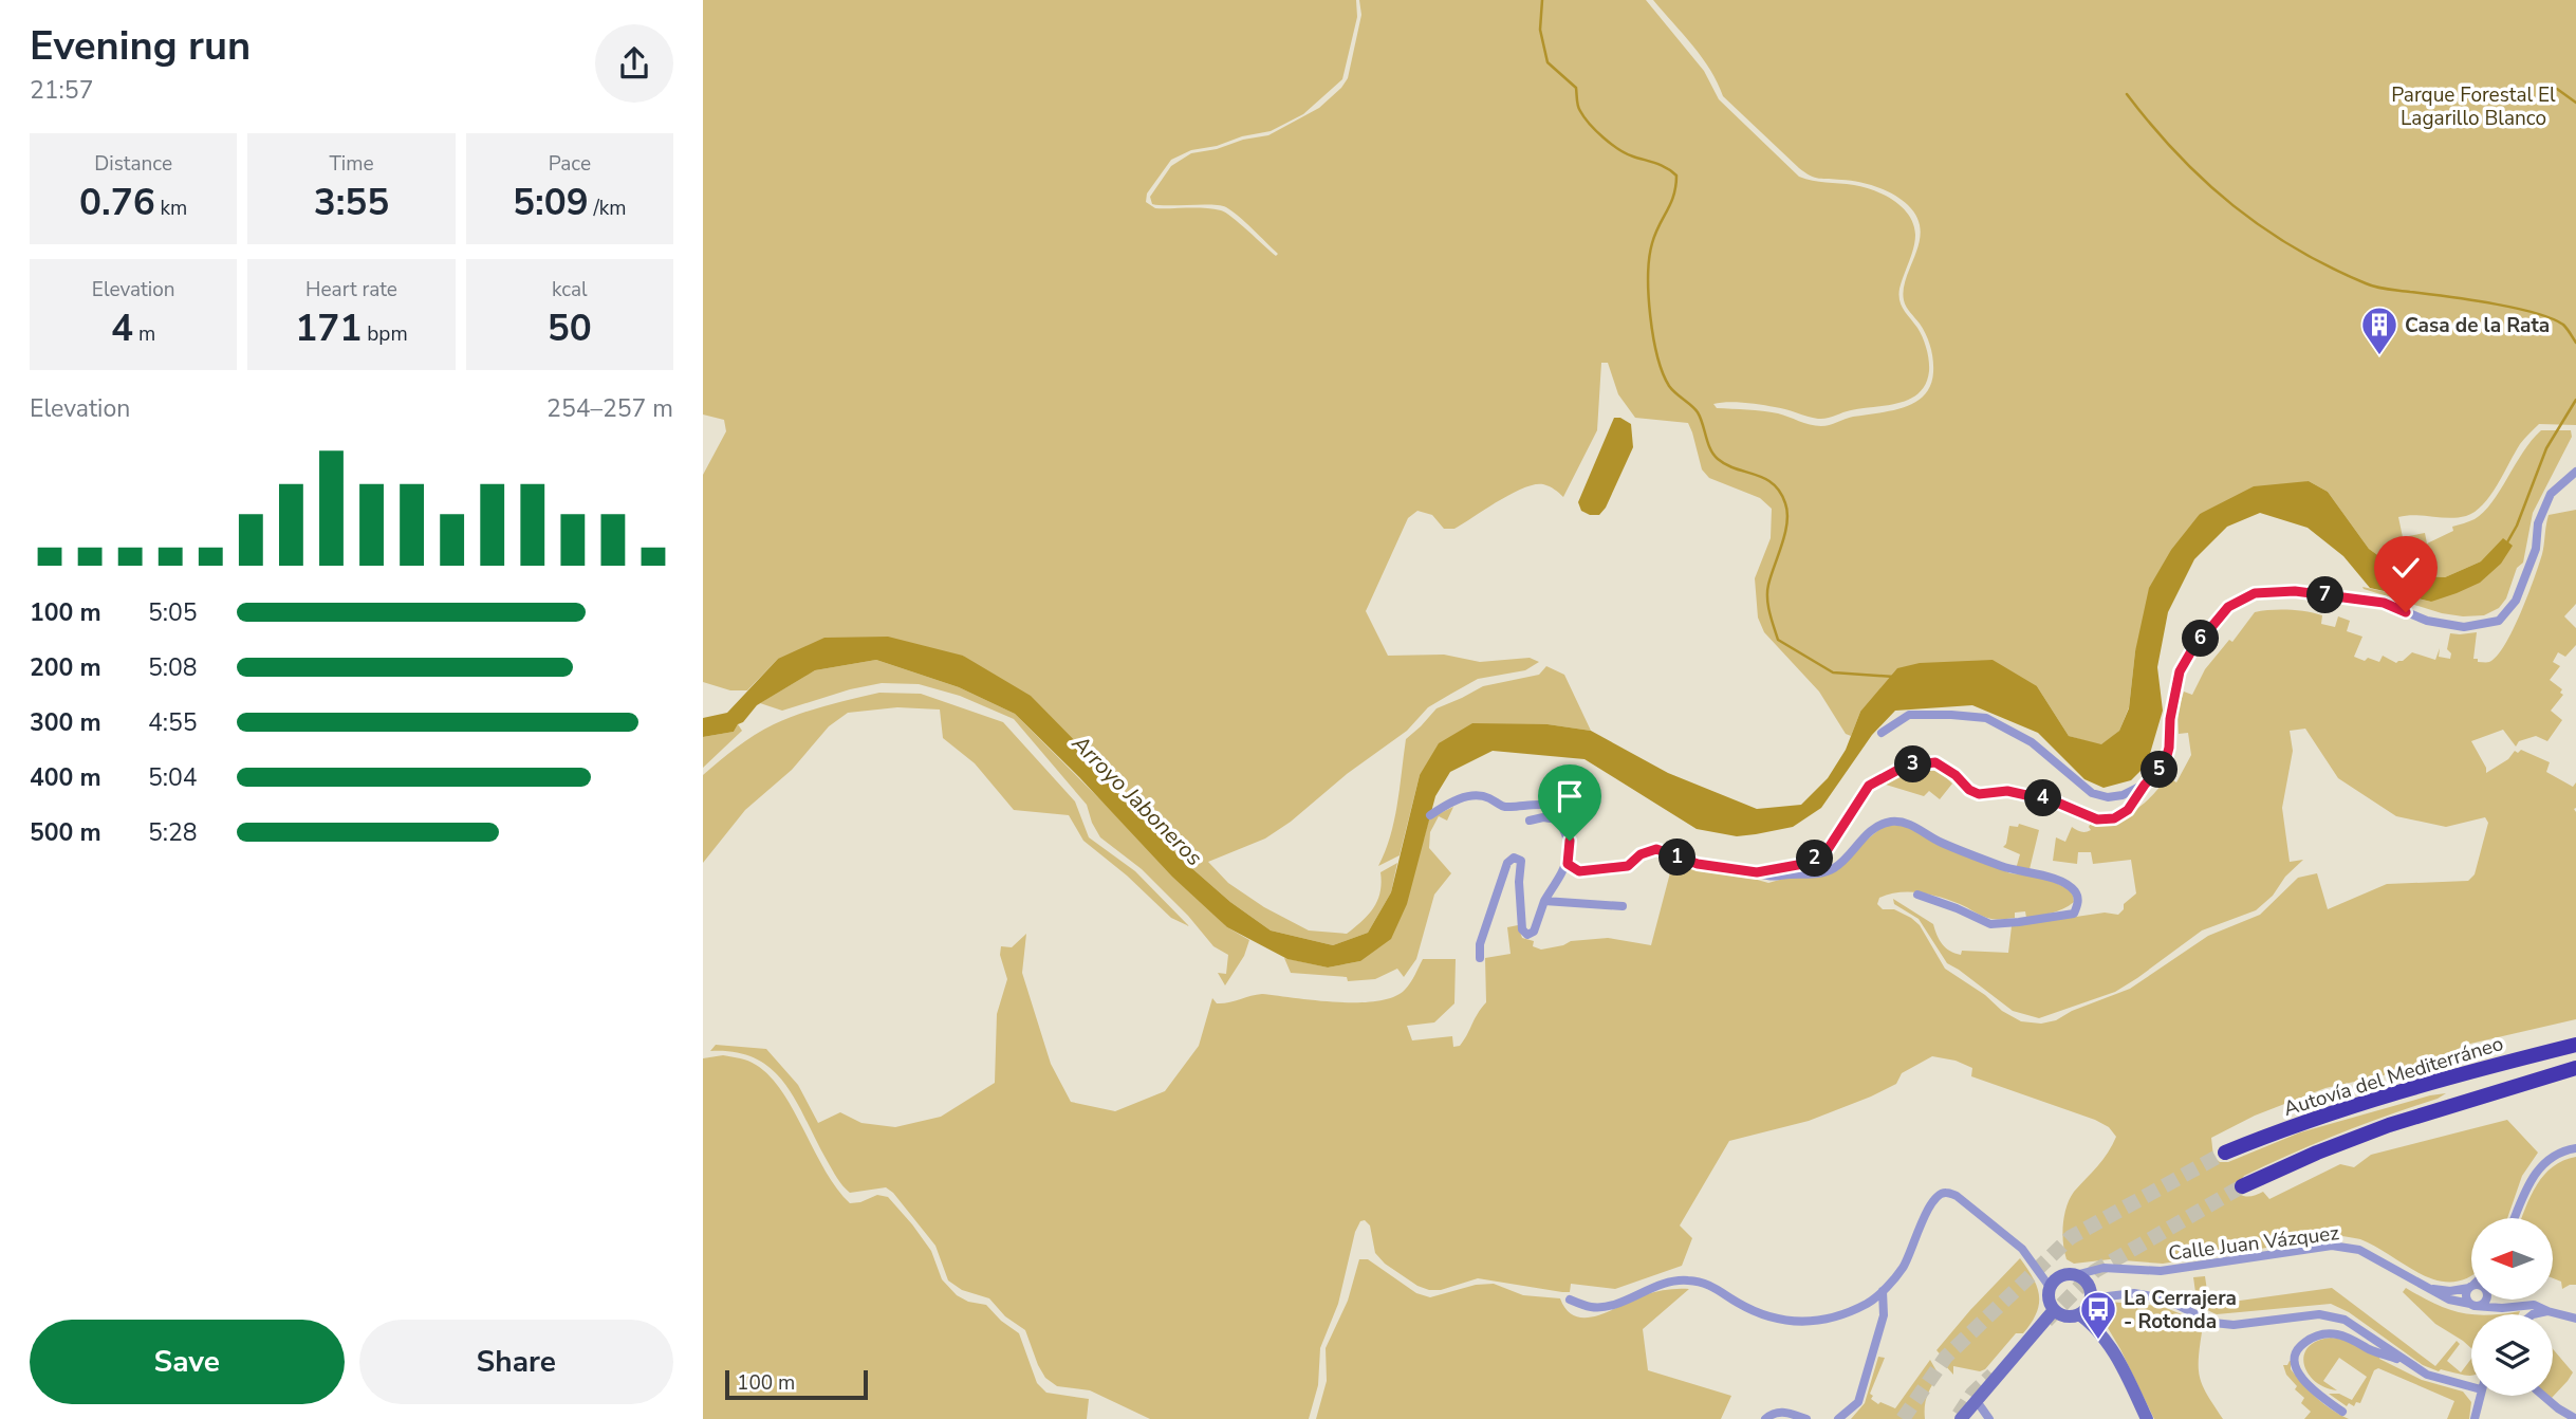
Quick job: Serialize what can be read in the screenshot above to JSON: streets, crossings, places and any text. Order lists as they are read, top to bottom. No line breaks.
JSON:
{"streets":{"highway":["Autovía del Mediterráneo"],"street":["Calle Juan Vázquez"]},"water":["Arroyo Jaboneros"],"parks":["Parque Forestal El Lagarillo Blanco"],"places":{"building":["Casa de la Rata"],"bus stop":["La Cerrajera - Rotonda"]},"scale_bar":"100 m","north":"left","page":{"heading":["Evening run","21:57"],"stats":[["Distance","0.76 km"],["Time","3:55"],["Pace","5:09 /km"],["Elevation","4 m"],["Heart rate","171 bpm"],["kcal","50"]],"chart":["Elevation","254–257 m"],"pins":["7","6","3","5","4","1","2"],"list":[{"name":"100 m","note":"5:05"},{"name":"200 m","note":"5:08"},{"name":"300 m","note":"4:55"},{"name":"400 m","note":"5:04"},{"name":"500 m","note":"5:28"}],"buttons":["Save","Share"],"scale":"100 m"}}
